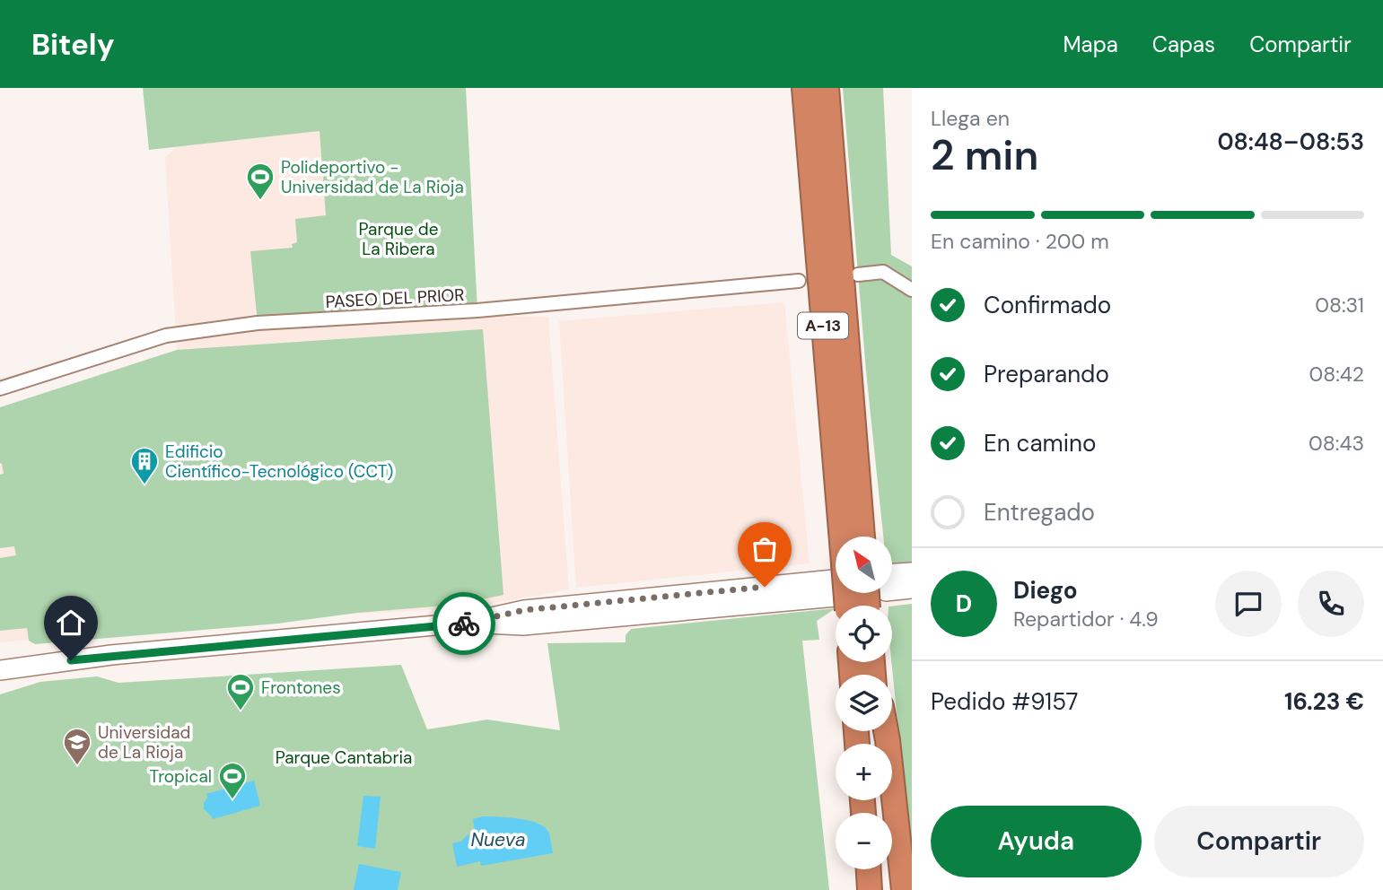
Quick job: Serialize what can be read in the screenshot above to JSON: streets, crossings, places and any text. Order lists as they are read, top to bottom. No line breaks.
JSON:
{"streets":{"highway":["A-13"],"street":["PASEO DEL PRIOR"]},"water":["Nueva"],"parks":["Parque de La Ribera","Parque Cantabria"],"places":{"sports":["Polideportivo - Universidad de La Rioja","Frontones","Tropical"],"building":["Edificio Científico-Tecnológico (CCT)"],"school or university":["Universidad de La Rioja"]},"north":"top left","page":{"header":"Bitely","nav":["Mapa","Capas","Compartir"],"heading":["2 min","Llega en","08:48–08:53"],"panel":["Diego","Repartidor · 4.9","Pedido #9157","16.23 €"],"bar":"En camino · 200 m","list":[["Confirmado","08:31"],["Preparando","08:42"],["En camino","08:43"],"Entregado"],"map_buttons":["+","−"],"round":"D","buttons":["Ayuda","Compartir"]}}
